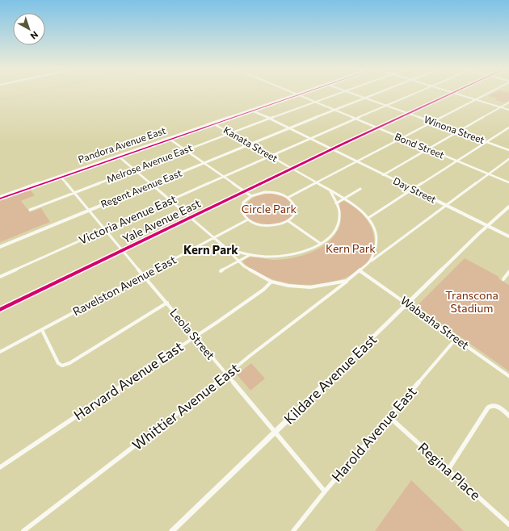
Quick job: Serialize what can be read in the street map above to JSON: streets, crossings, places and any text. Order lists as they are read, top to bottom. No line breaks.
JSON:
{"streets":{"street":["Winona Street","Kanata Street","Pandora Avenue East","Bond Street","Melrose Avenue East","Regent Avenue East","Day Street","Victoria Avenue East","Yale Avenue East","Ravelston Avenue East","Wabasha Street","Leola Street","Kildare Avenue East","Harvard Avenue East","Whittier Avenue East","Harold Avenue East","Regina Place"]},"crossings":[["Winona Street","Regent Avenue East"],["Winona Street","Victoria Avenue East"],["Winona Street","Yale Avenue East"],["Kanata Street","Pandora Avenue East"],["Kanata Street","Melrose Avenue East"],["Kanata Street","Regent Avenue East"],["Kanata Street","Victoria Avenue East"],["Kanata Street","Yale Avenue East"],["Kanata Street","Wabasha Street"],["Kanata Street","Whittier Avenue East"],["Pandora Avenue East","Bond Street"],["Pandora Avenue East","Day Street"],["Pandora Avenue East","Leola Street"],["Bond Street","Melrose Avenue East"],["Bond Street","Regent Avenue East"],["Bond Street","Victoria Avenue East"],["Bond Street","Yale Avenue East"],["Melrose Avenue East","Day Street"],["Melrose Avenue East","Leola Street"],["Regent Avenue East","Day Street"],["Regent Avenue East","Leola Street"],["Day Street","Victoria Avenue East"],["Day Street","Yale Avenue East"],["Day Street","Kildare Avenue East"],["Victoria Avenue East","Leola Street"],["Yale Avenue East","Leola Street"],["Ravelston Avenue East","Leola Street"],["Wabasha Street","Kildare Avenue East"],["Wabasha Street","Whittier Avenue East"],["Wabasha Street","Harold Avenue East"],["Leola Street","Kildare Avenue East"],["Leola Street","Harvard Avenue East"],["Leola Street","Whittier Avenue East"],["Leola Street","Harold Avenue East"],["Harold Avenue East","Regina Place"]],"districts":["Kern Park"],"parks":["Circle Park","Kern Park","Transcona Stadium"],"north":"bottom right"}
